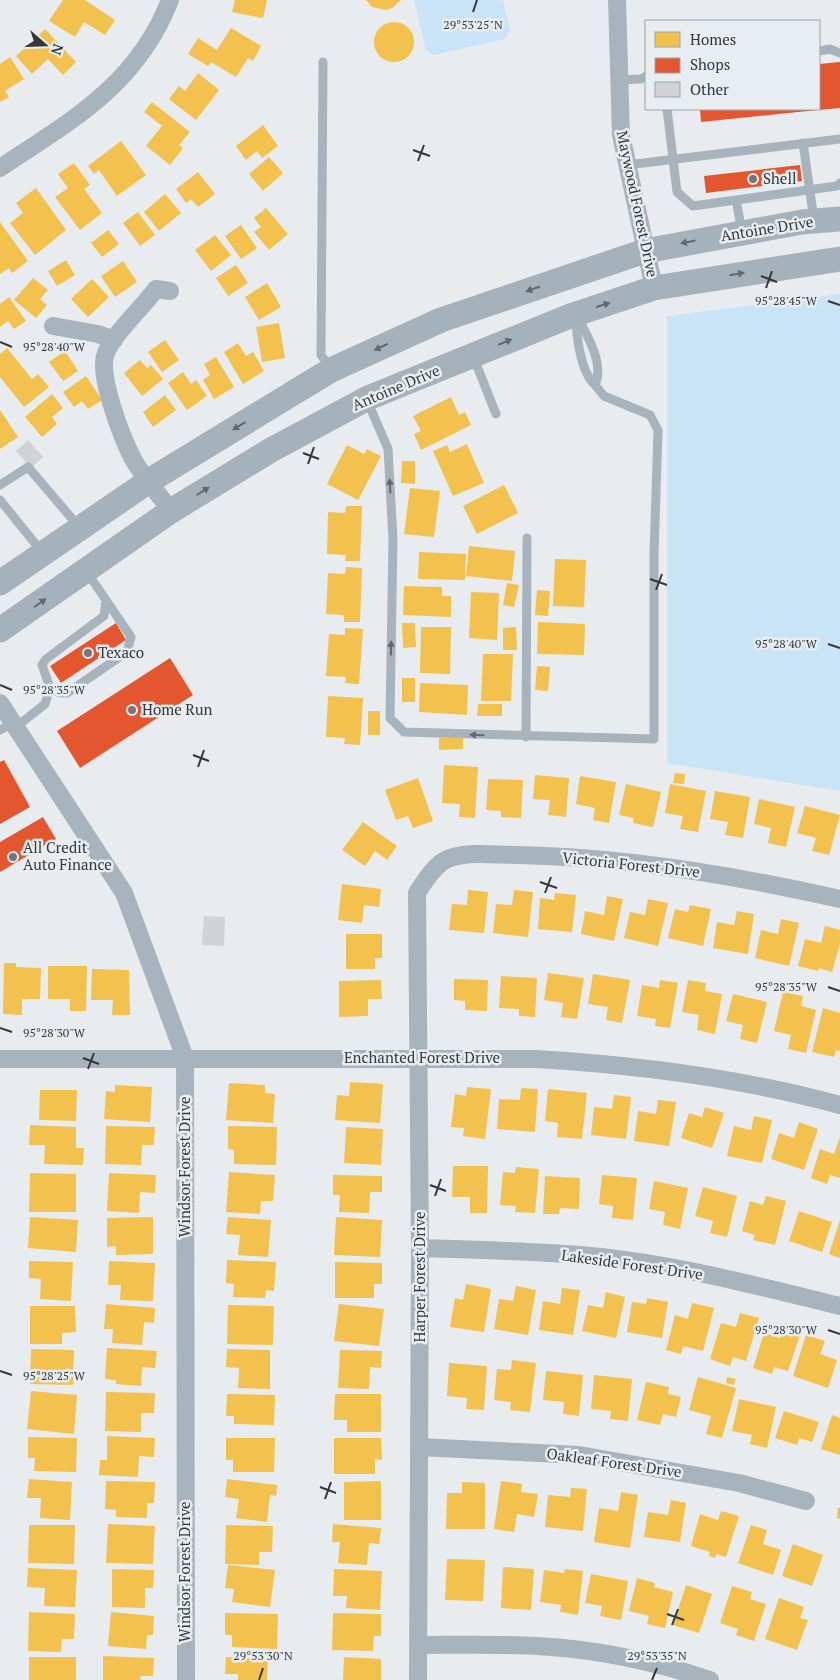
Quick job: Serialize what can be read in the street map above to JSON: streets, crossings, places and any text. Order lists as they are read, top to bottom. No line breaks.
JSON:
{"streets":{"main road":["Antoine Drive"],"street":["Maywood Forest Drive","Victoria Forest Drive","Enchanted Forest Drive","Windsor Forest Drive","Lakeside Forest Drive","Harper Forest Drive","Oakleaf Forest Drive"]},"crossings":[["Maywood Forest Drive","Antoine Drive"],["Victoria Forest Drive","Harper Forest Drive"],["Enchanted Forest Drive","Windsor Forest Drive"],["Enchanted Forest Drive","Harper Forest Drive"],["Lakeside Forest Drive","Harper Forest Drive"],["Harper Forest Drive","Oakleaf Forest Drive"]],"places":["Shell","Texaco","Home Run","All Credit Auto Finance"],"legend":["Homes","Shops","Other"],"north":"right","coordinates":["29°53'25\"N","95°28'45\"W","95°28'40\"W","95°28'35\"W","95°28'30\"W","95°28'25\"W","29°53'30\"N","29°53'35\"N"]}
